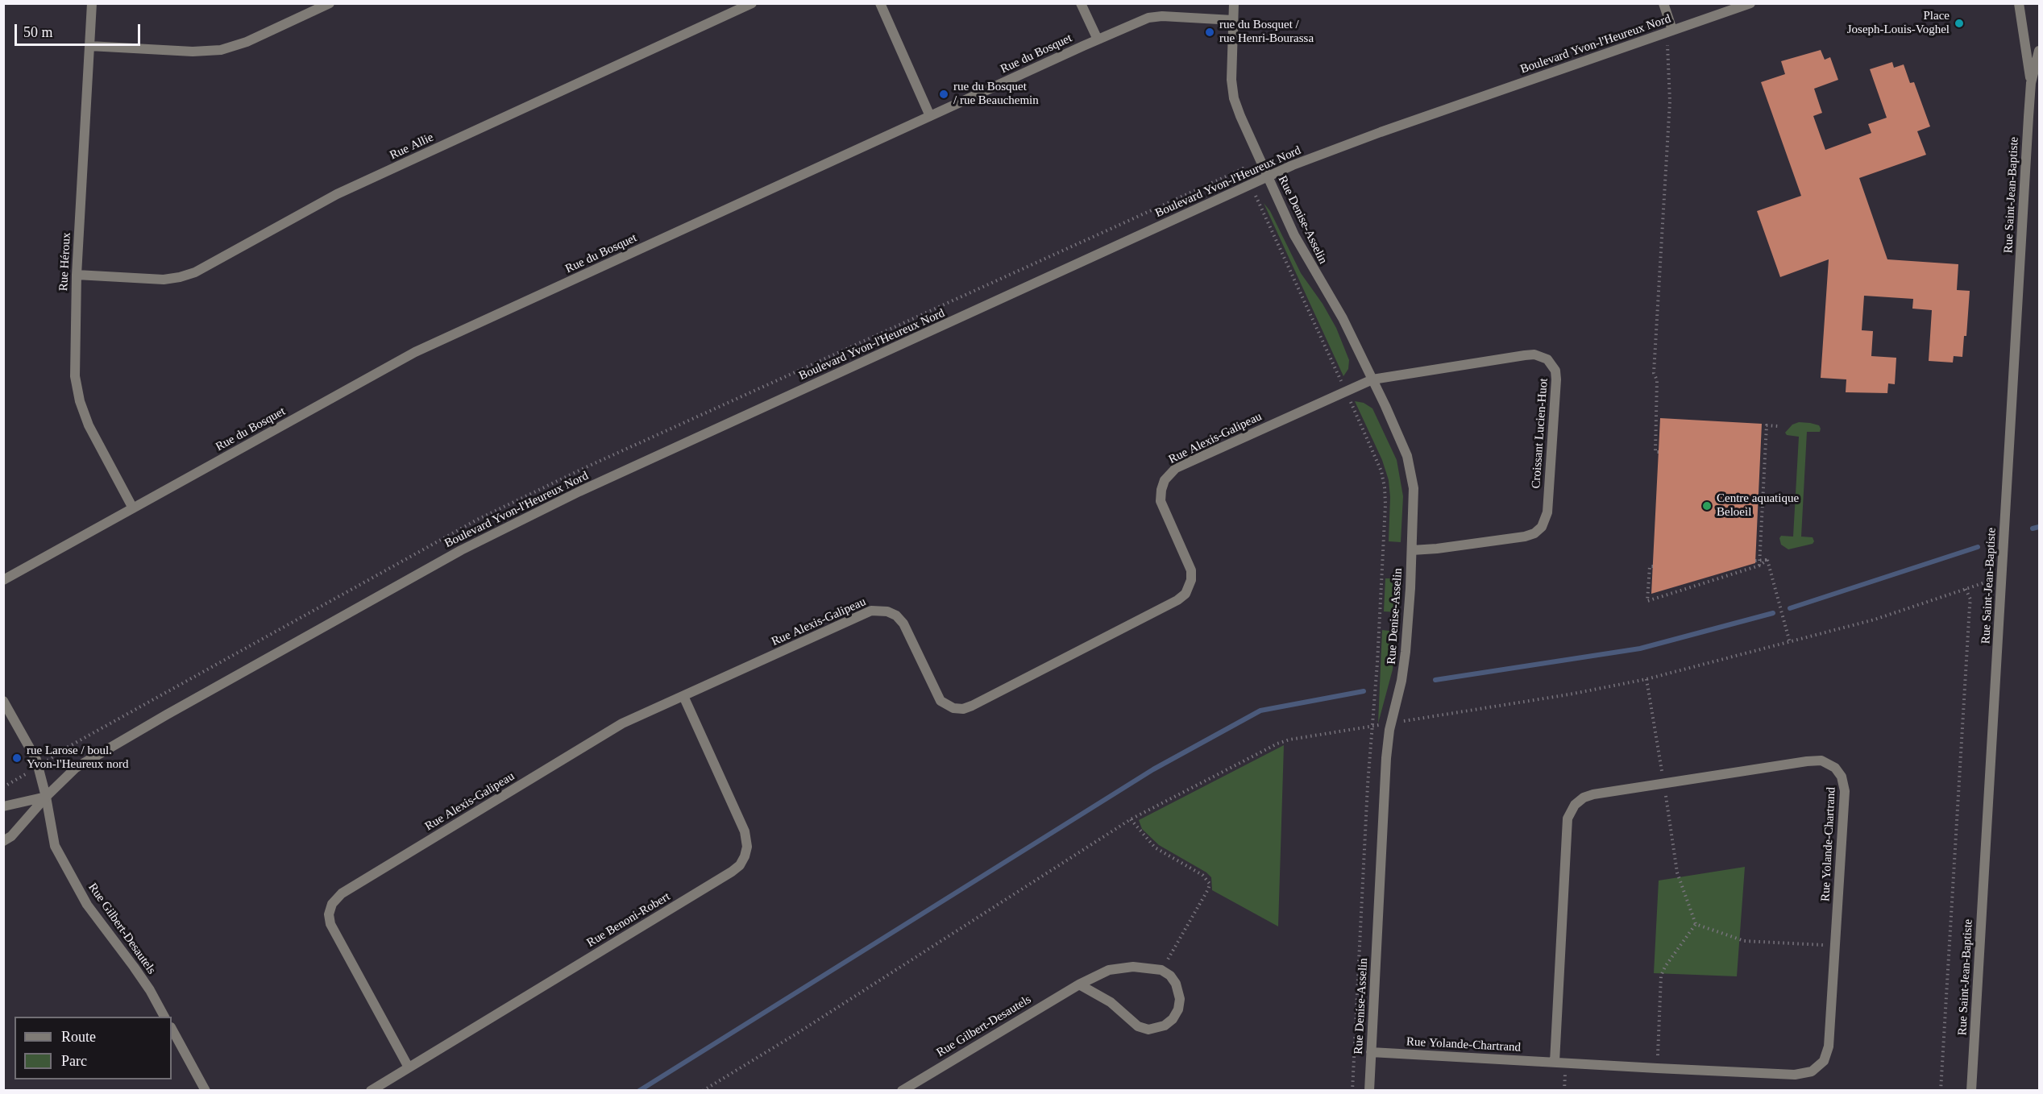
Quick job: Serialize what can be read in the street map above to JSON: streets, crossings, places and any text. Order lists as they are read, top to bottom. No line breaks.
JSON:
{"streets":{"street":["Boulevard Yvon-l'Heureux Nord","Rue du Bosquet","Rue Allie","Rue Saint-Jean-Baptiste","Rue Denise-Asselin","Rue Héroux","Croissant Lucien-Huot","Rue Alexis-Galipeau","Rue Yolande-Chartrand","Rue Benoni-Robert","Rue Gilbert-Desautels"]},"crossings":[["Boulevard Yvon-l'Heureux Nord","Rue Denise-Asselin"],["Boulevard Yvon-l'Heureux Nord","Rue Gilbert-Desautels"],["Rue du Bosquet","Rue Denise-Asselin"],["Rue du Bosquet","Rue Héroux"],["Rue Allie","Rue Héroux"],["Rue Denise-Asselin","Croissant Lucien-Huot"],["Rue Denise-Asselin","Rue Alexis-Galipeau"],["Rue Denise-Asselin","Rue Yolande-Chartrand"],["Croissant Lucien-Huot","Rue Alexis-Galipeau"],["Rue Alexis-Galipeau","Rue Benoni-Robert"]],"places":["Place Joseph-Louis-Voghel","rue du Bosquet / rue Henri-Bourassa","rue du Bosquet / rue Beauchemin","Centre aquatique Beloeil","rue Larose / boul. Yvon-l'Heureux nord"],"legend":["Route","Parc"],"scale_bar":"50 m"}
